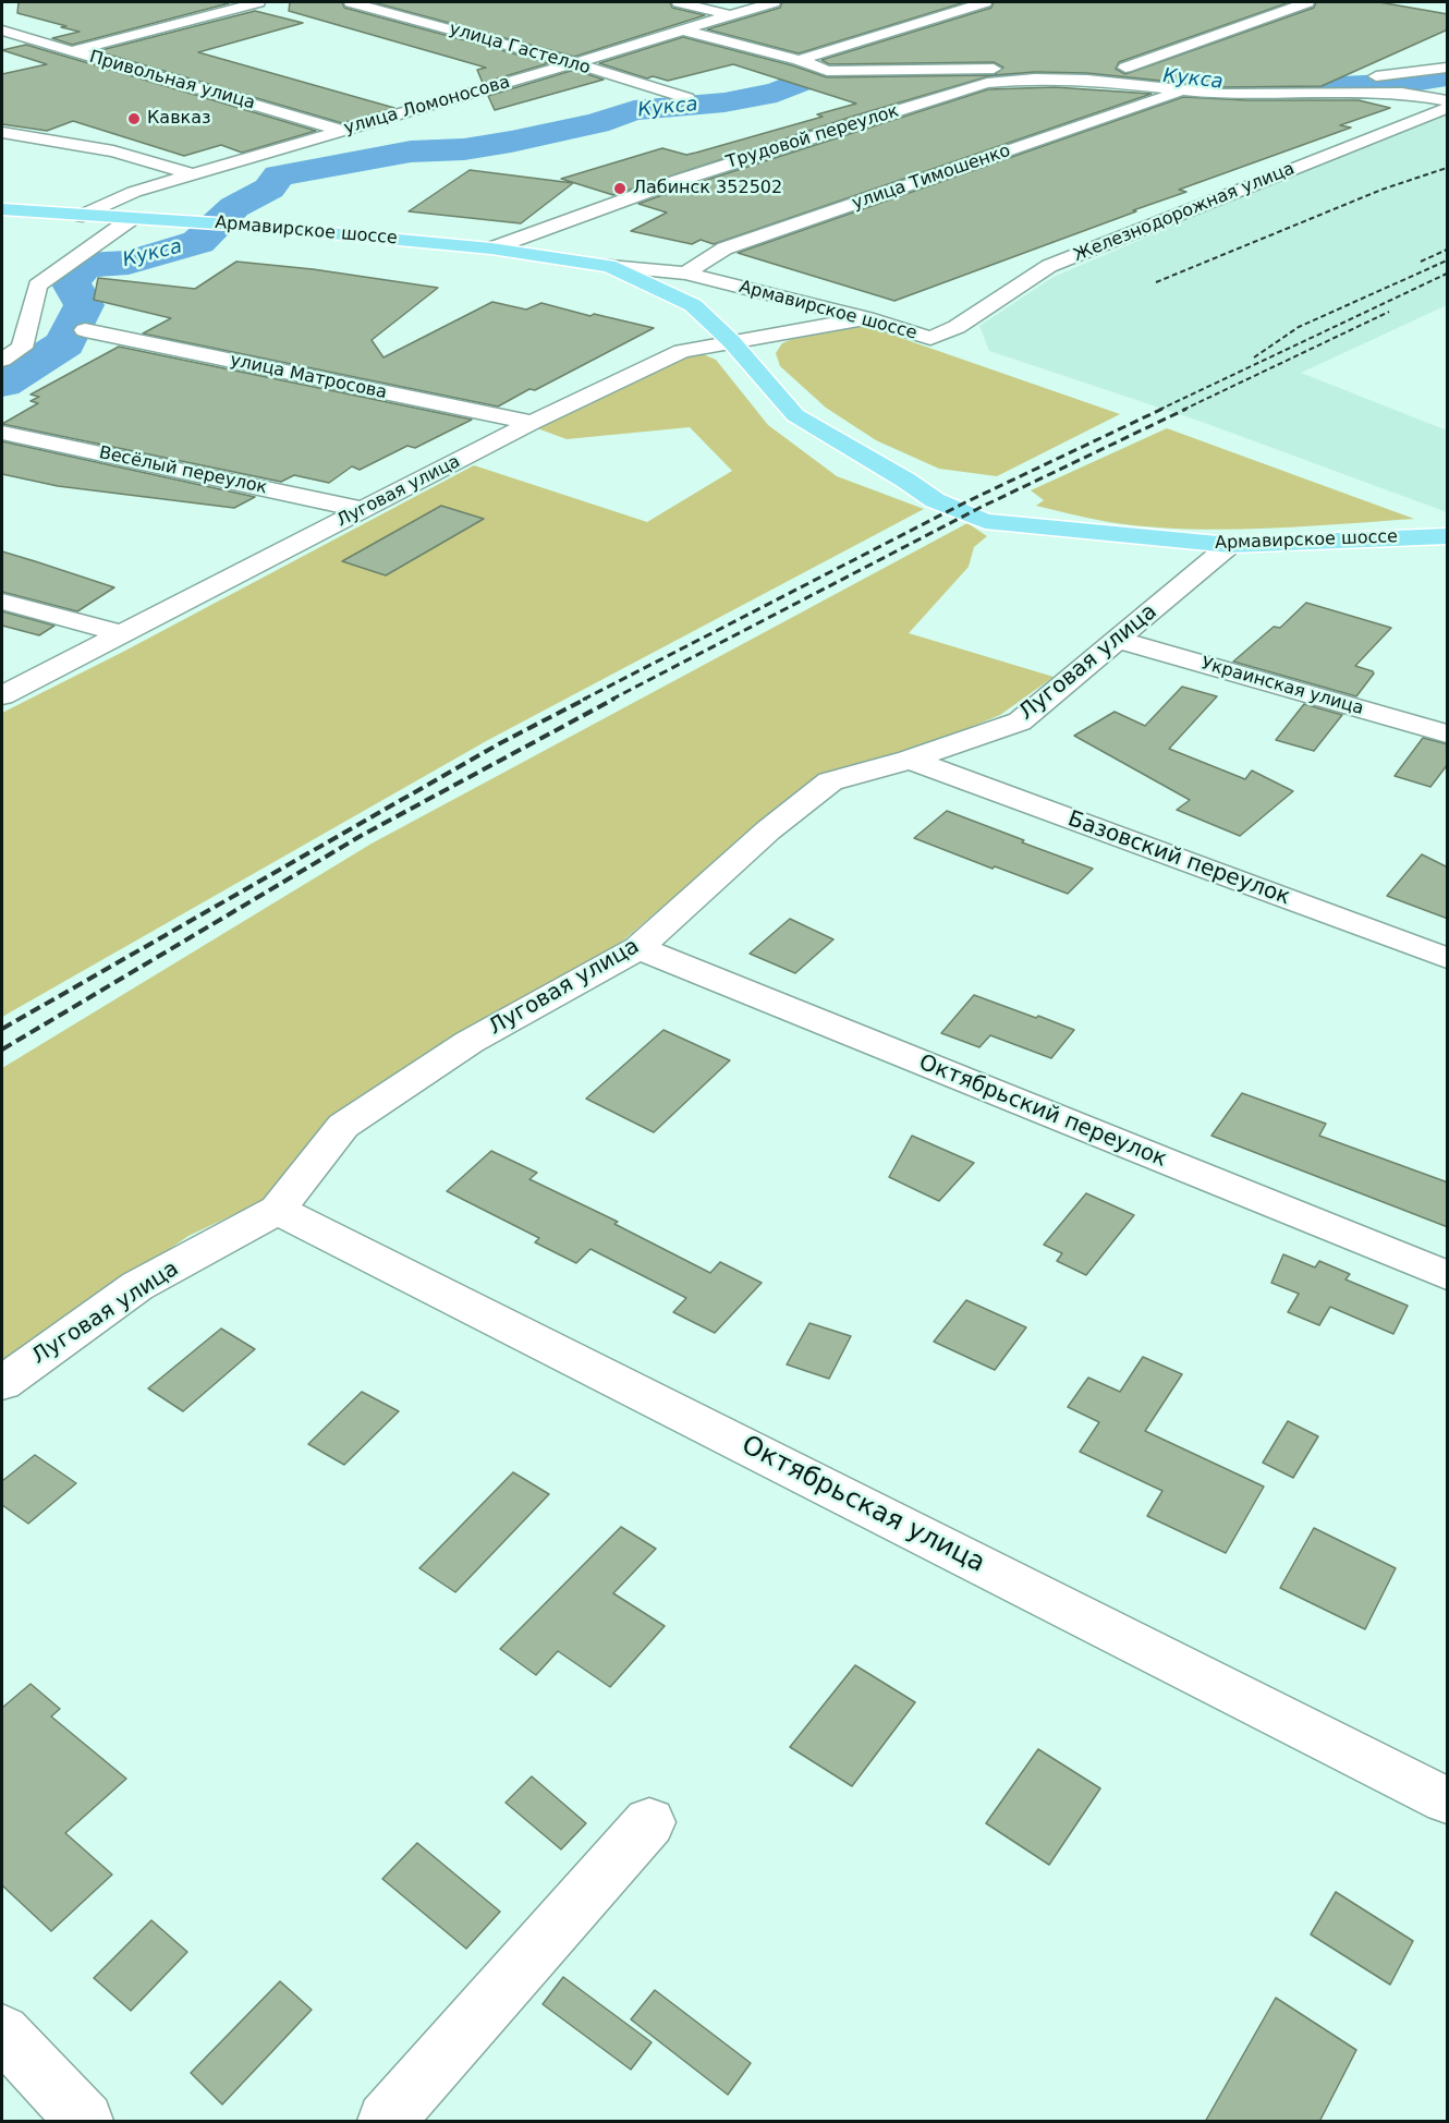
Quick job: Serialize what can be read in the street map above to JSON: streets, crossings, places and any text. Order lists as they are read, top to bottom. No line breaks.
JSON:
{"streets":{"main road":["Армавирское шоссе"],"street":["улица Гастелло","Привольная улица","улица Ломоносова","Трудовой переулок","улица Тимошенко","Железнодорожная улица","улица Матросова","Весёлый переулок","Луговая улица","Украинская улица","Базовский переулок","Октябрьский переулок","Октябрьская улица"]},"crossings":[["улица Гастелло","улица Ломоносова"],["Привольная улица","улица Ломоносова"],["улица Ломоносова","Армавирское шоссе"],["Трудовой переулок","улица Тимошенко"],["Трудовой переулок","Армавирское шоссе"],["улица Тимошенко","Армавирское шоссе"],["Железнодорожная улица","Армавирское шоссе"],["Армавирское шоссе","Луговая улица"],["улица Матросова","Луговая улица"],["Весёлый переулок","Луговая улица"],["Луговая улица","Украинская улица"],["Луговая улица","Базовский переулок"],["Луговая улица","Октябрьский переулок"],["Луговая улица","Октябрьская улица"]],"water":["Кукса"],"places":["Кавказ","Лабинск 352502"]}
